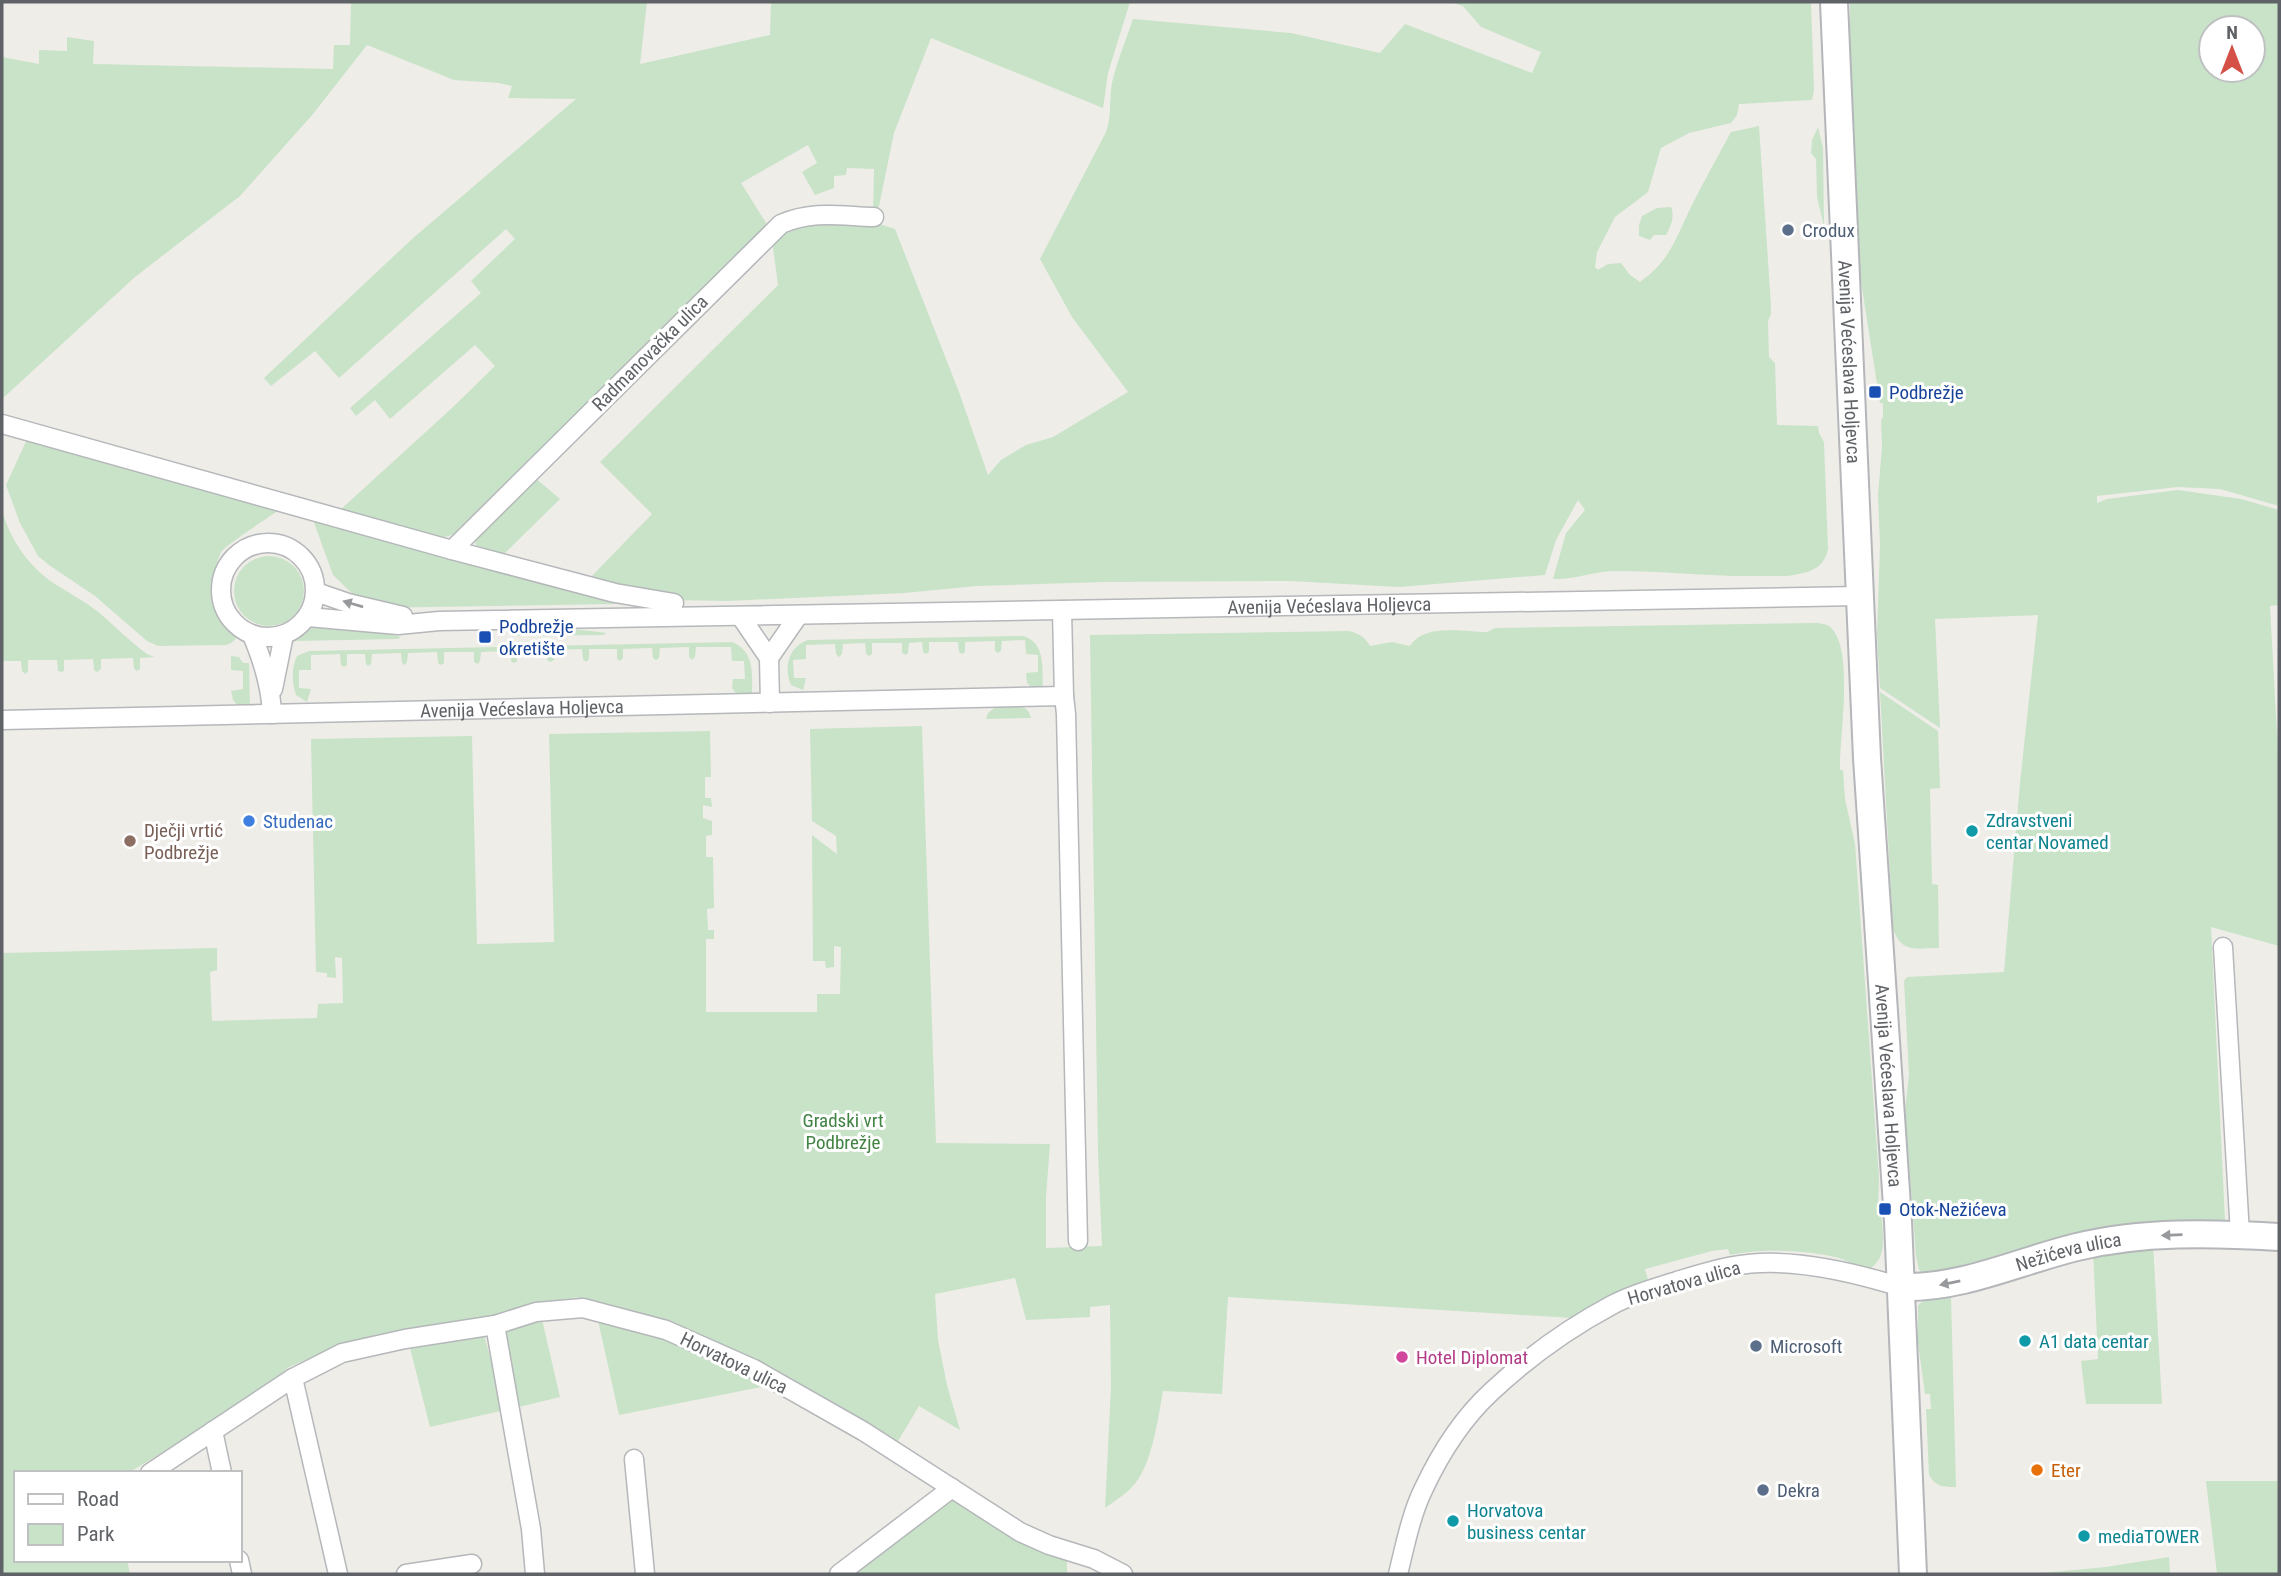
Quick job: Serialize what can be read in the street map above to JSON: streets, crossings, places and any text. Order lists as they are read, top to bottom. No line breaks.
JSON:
{"streets":{"street":["Radmanovačka ulica","Avenija Većeslava Holjevca","Nežićeva ulica","Horvatova ulica"]},"crossings":[["Avenija Većeslava Holjevca","Nežićeva ulica"],["Avenija Većeslava Holjevca","Horvatova ulica"],["Nežićeva ulica","Horvatova ulica"]],"one_way":["Nežićeva ulica"],"parks":["Gradski vrt Podbrežje"],"places":{"other":["Crodux","Studenac","Zdravstveni centar Novamed","Dječji vrtić Podbrežje","A1 data centar","Microsoft","Hotel Diplomat","Eter","Dekra","Horvatova business centar","mediaTOWER"],"transit":["Podbrežje","Podbrežje okretište","Otok-Nežićeva"]},"legend":["Road","Park"],"north":"top"}
